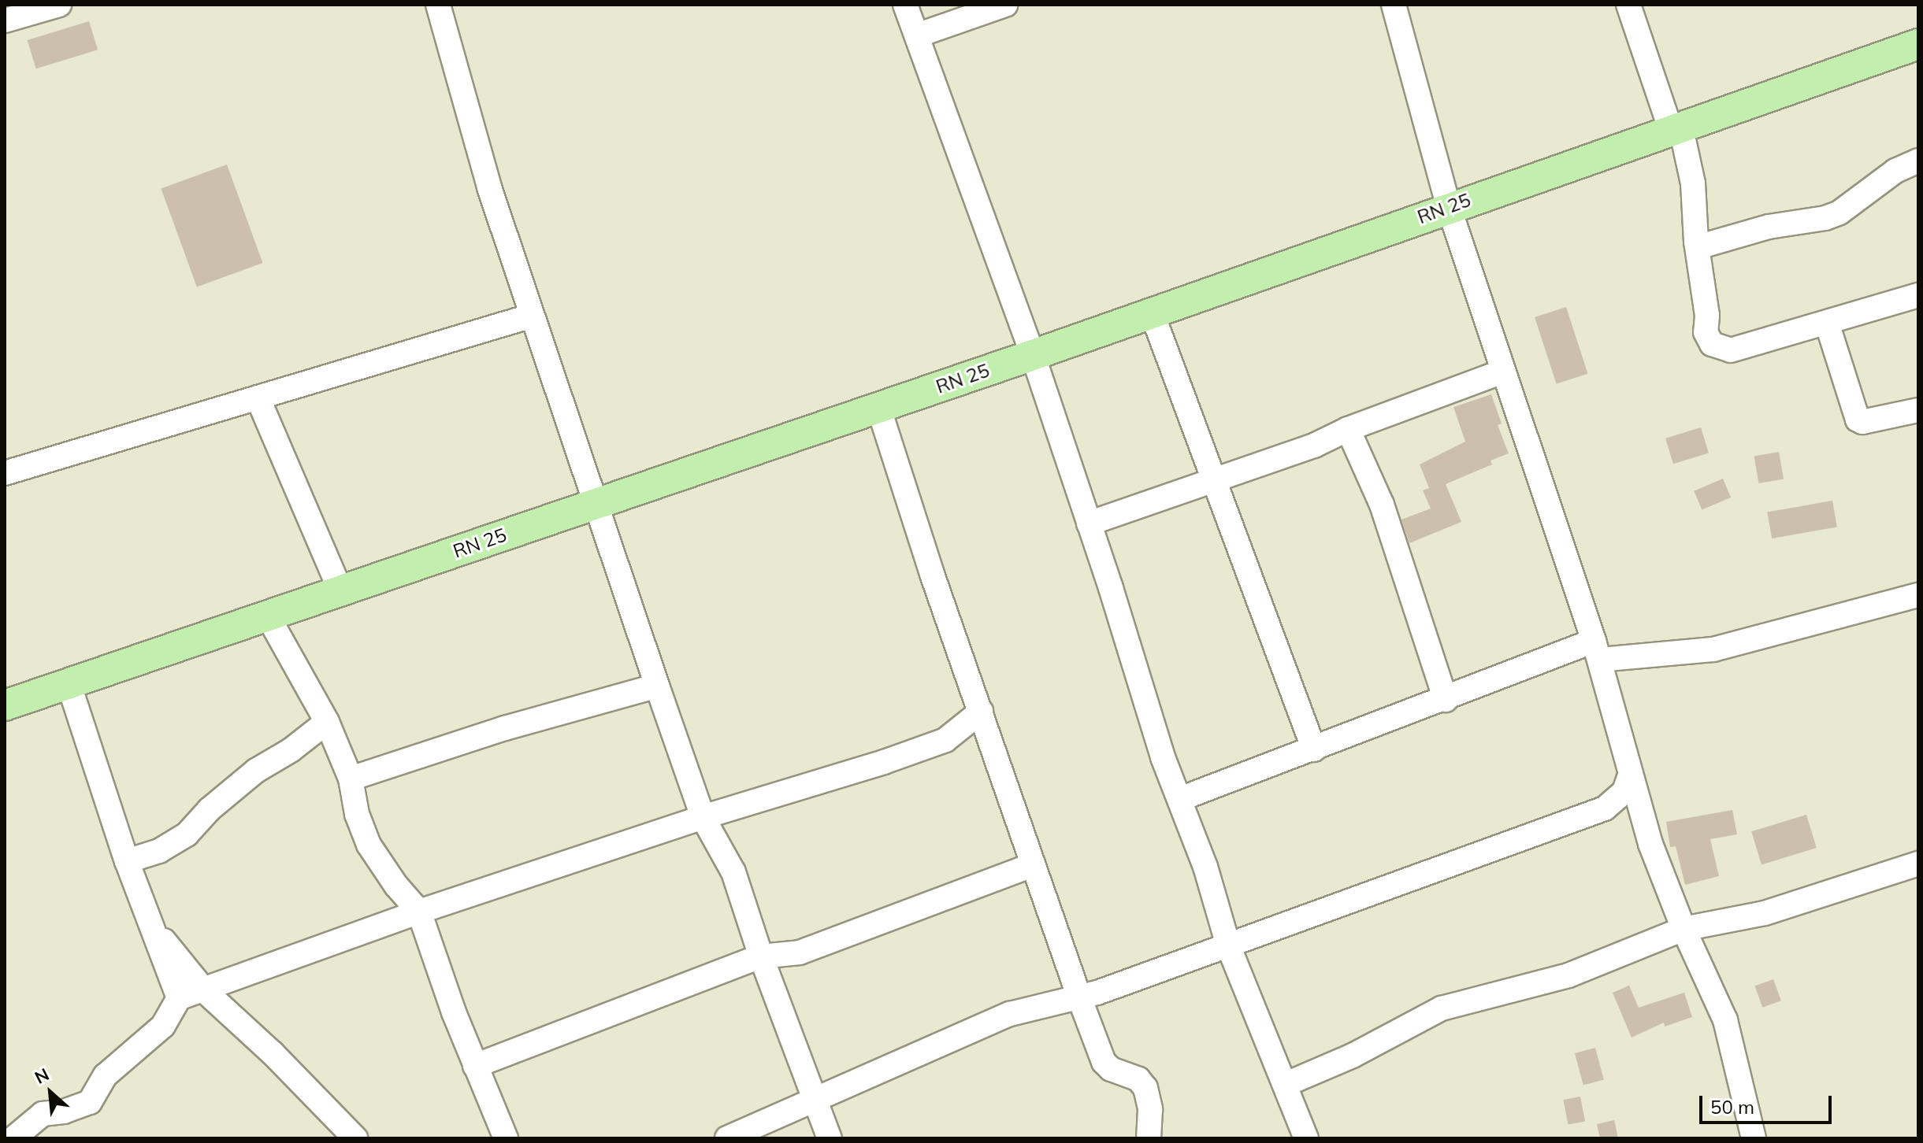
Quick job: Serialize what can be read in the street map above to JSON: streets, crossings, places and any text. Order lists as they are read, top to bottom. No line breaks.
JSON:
{"streets":{"main road":["RN 25"]},"scale_bar":"50 m","north":"top left"}
